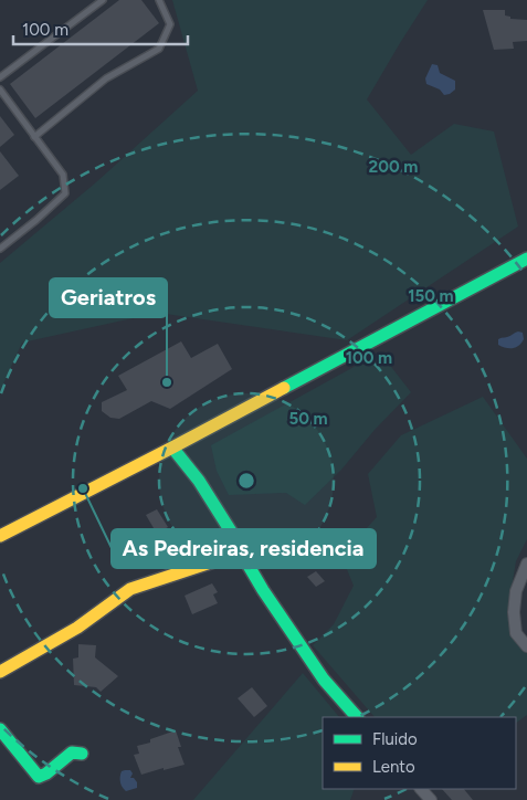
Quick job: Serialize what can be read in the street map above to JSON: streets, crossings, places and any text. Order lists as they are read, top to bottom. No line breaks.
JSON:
{"places":["Geriatros","As Pedreiras, residencia"],"legend":["Fluido","Lento"],"scale_bar":"100 m","rings":["200 m","150 m","100 m","50 m"]}
